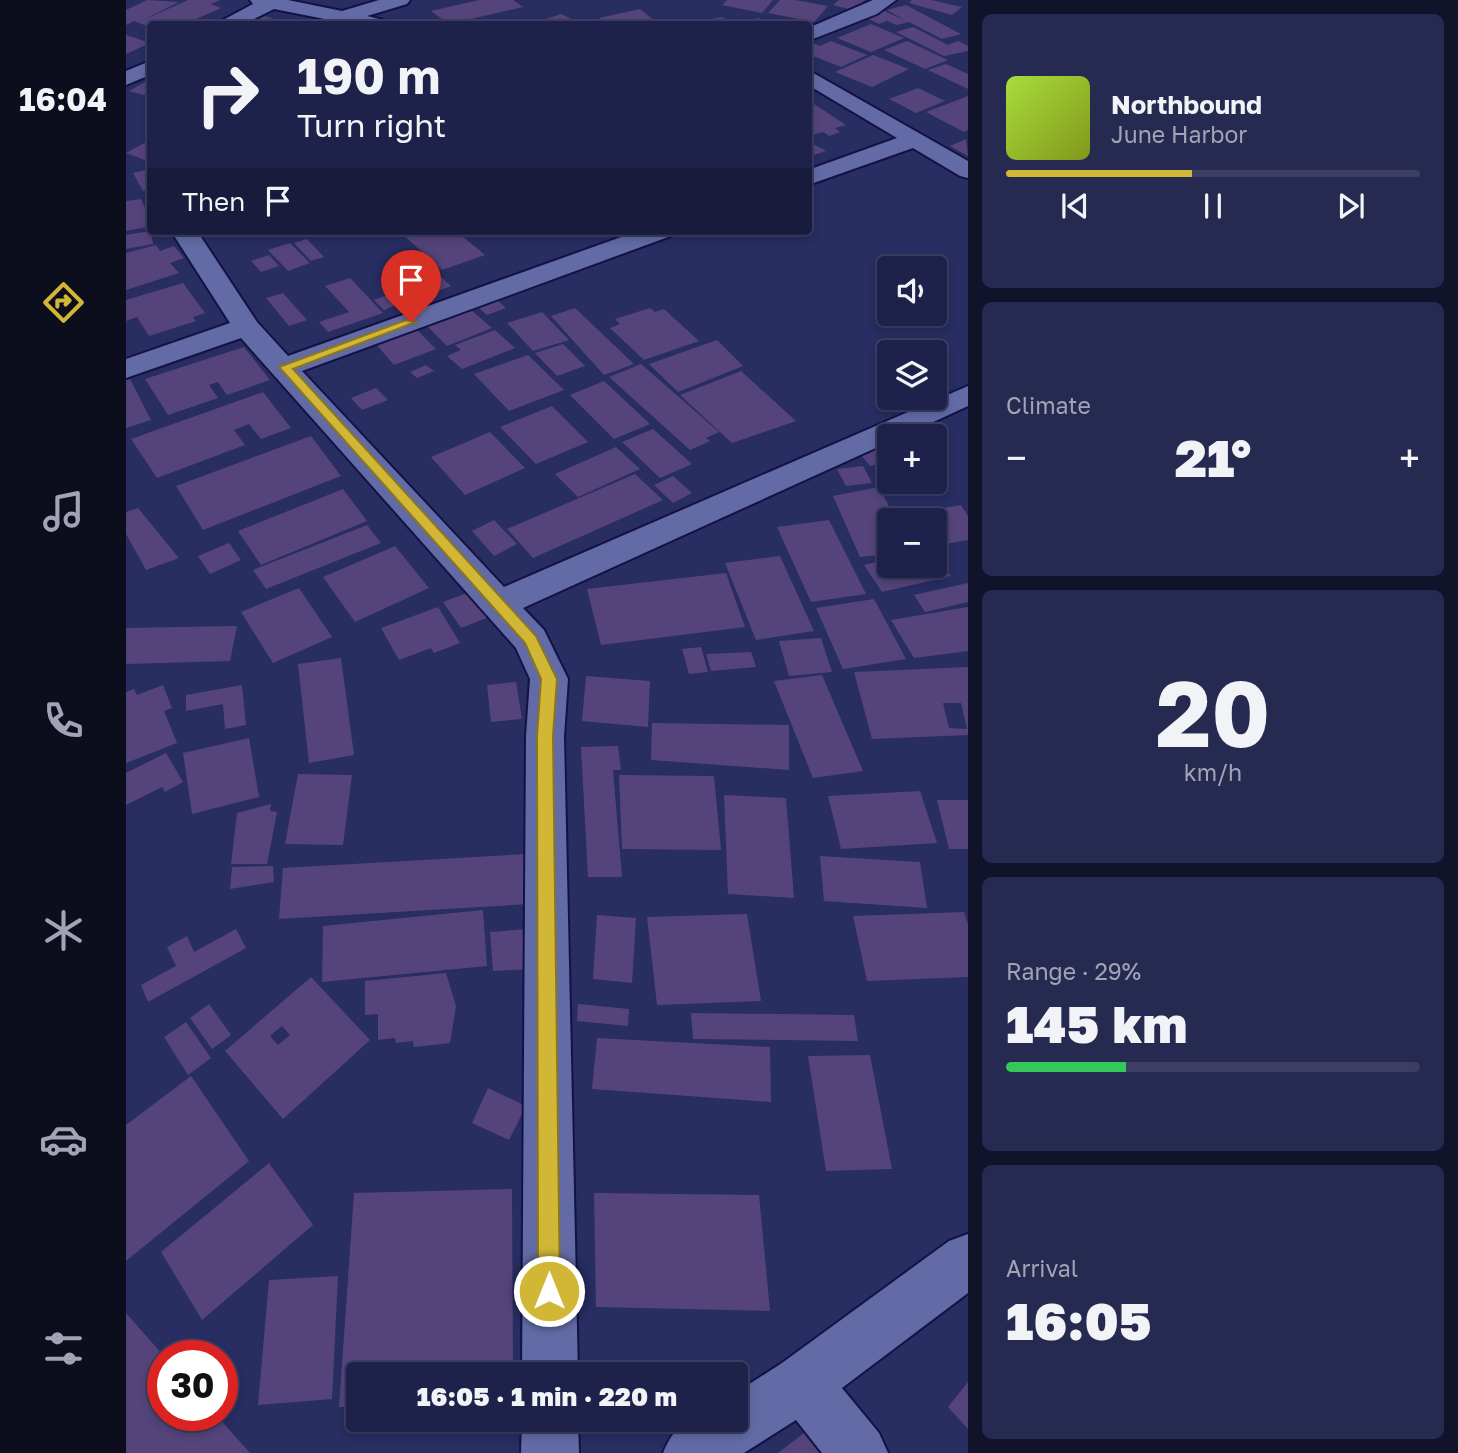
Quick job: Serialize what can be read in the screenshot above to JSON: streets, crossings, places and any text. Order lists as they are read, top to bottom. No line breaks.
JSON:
{"page":{"tabs":"16:04","turn":["190 m","Turn right"],"song":["Northbound","June Harbor"],"then":"Then","map_buttons":["+","−"],"tile":["Climate",["20","km/h"],["Range · 29%","145 km"],["Arrival","16:05"]],"heat":["−","21°","+"],"limit":"30","trip":"16:05 · 1 min · 220 m"}}
